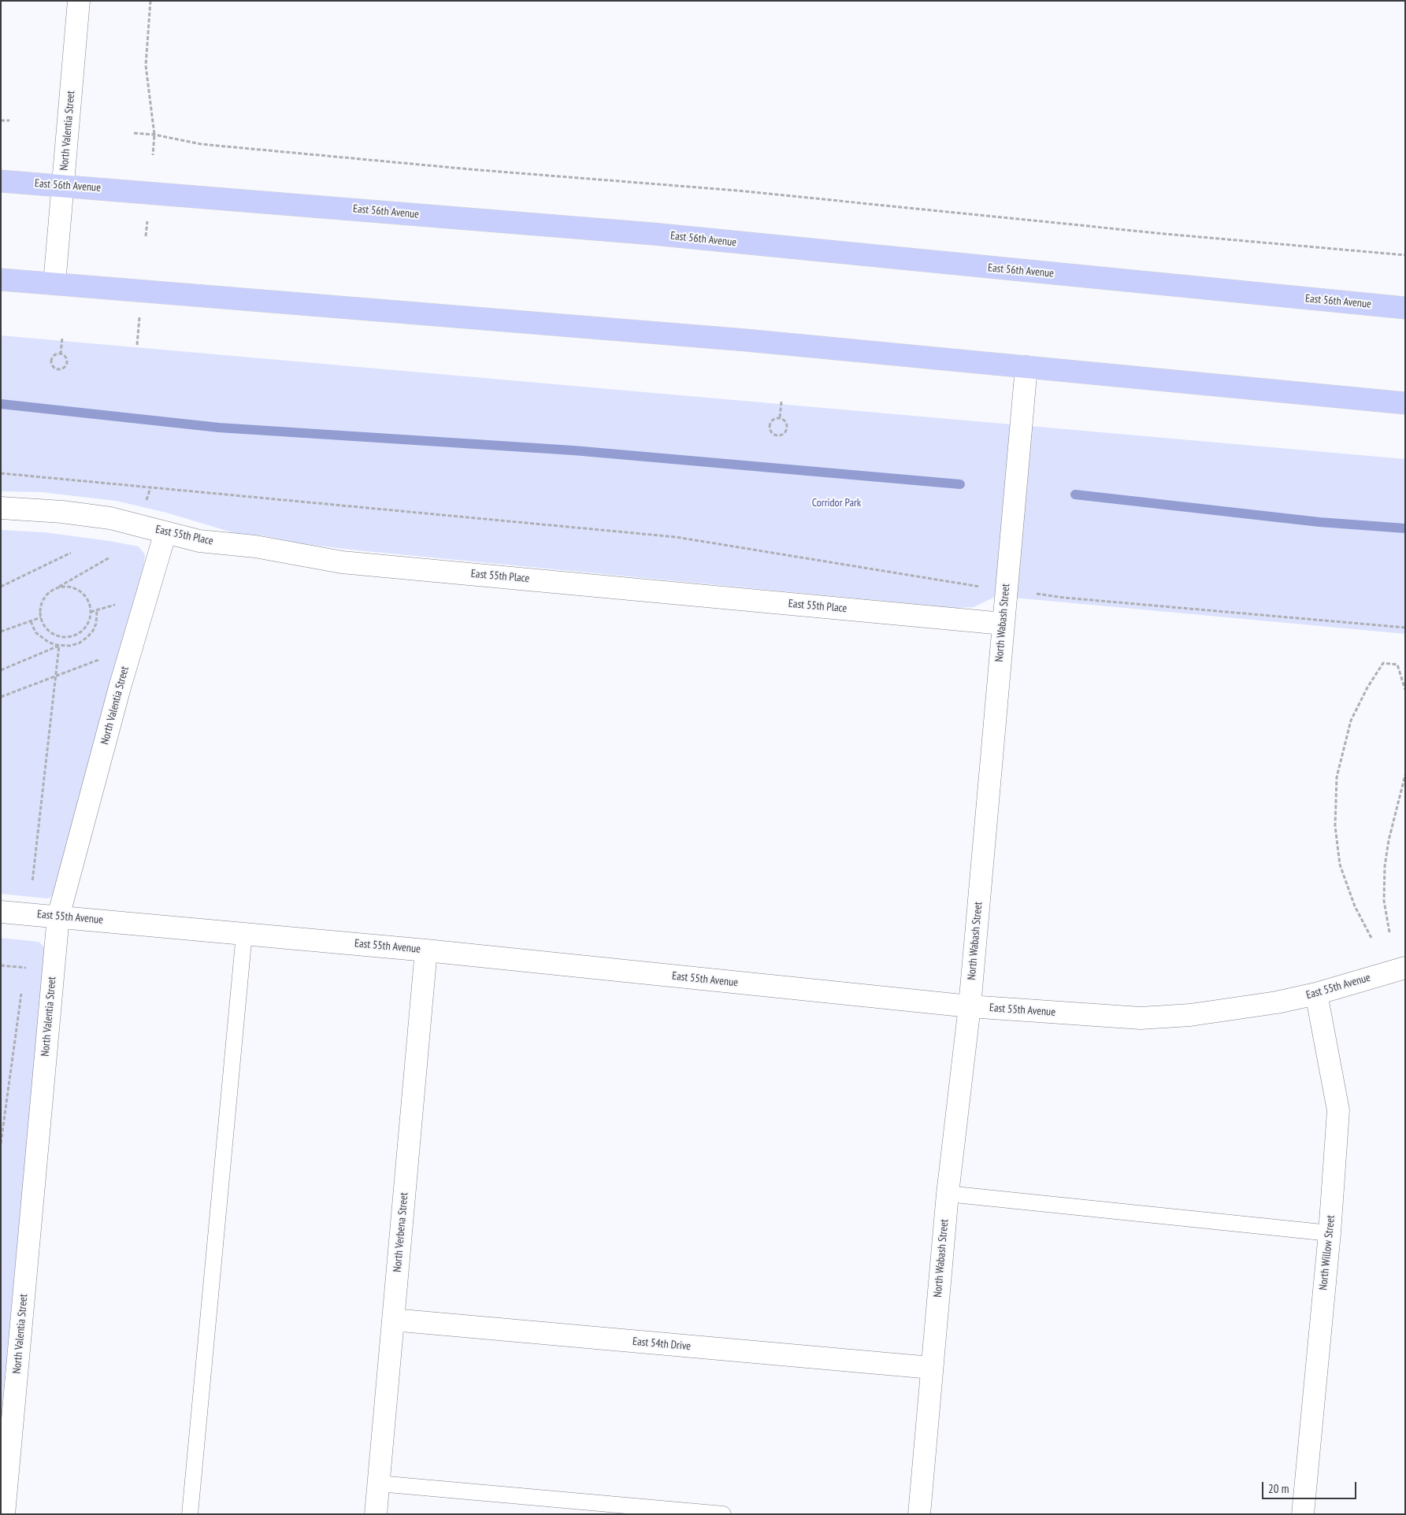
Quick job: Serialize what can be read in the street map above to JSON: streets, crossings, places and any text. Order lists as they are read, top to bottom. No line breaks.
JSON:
{"streets":{"main road":["East 56th Avenue"],"street":["North Valentia Street","East 55th Place","North Wabash Street","East 55th Avenue","North Verbena Street","North Willow Street","East 54th Drive"]},"crossings":[["North Valentia Street","East 56th Avenue"],["North Valentia Street","East 55th Place"],["North Valentia Street","East 55th Avenue"],["East 55th Place","North Wabash Street"],["North Wabash Street","East 55th Avenue"],["North Wabash Street","East 54th Drive"],["East 55th Avenue","North Verbena Street"],["East 55th Avenue","North Willow Street"],["North Verbena Street","East 54th Drive"]],"parks":["Corridor Park"],"scale_bar":"20 m"}
